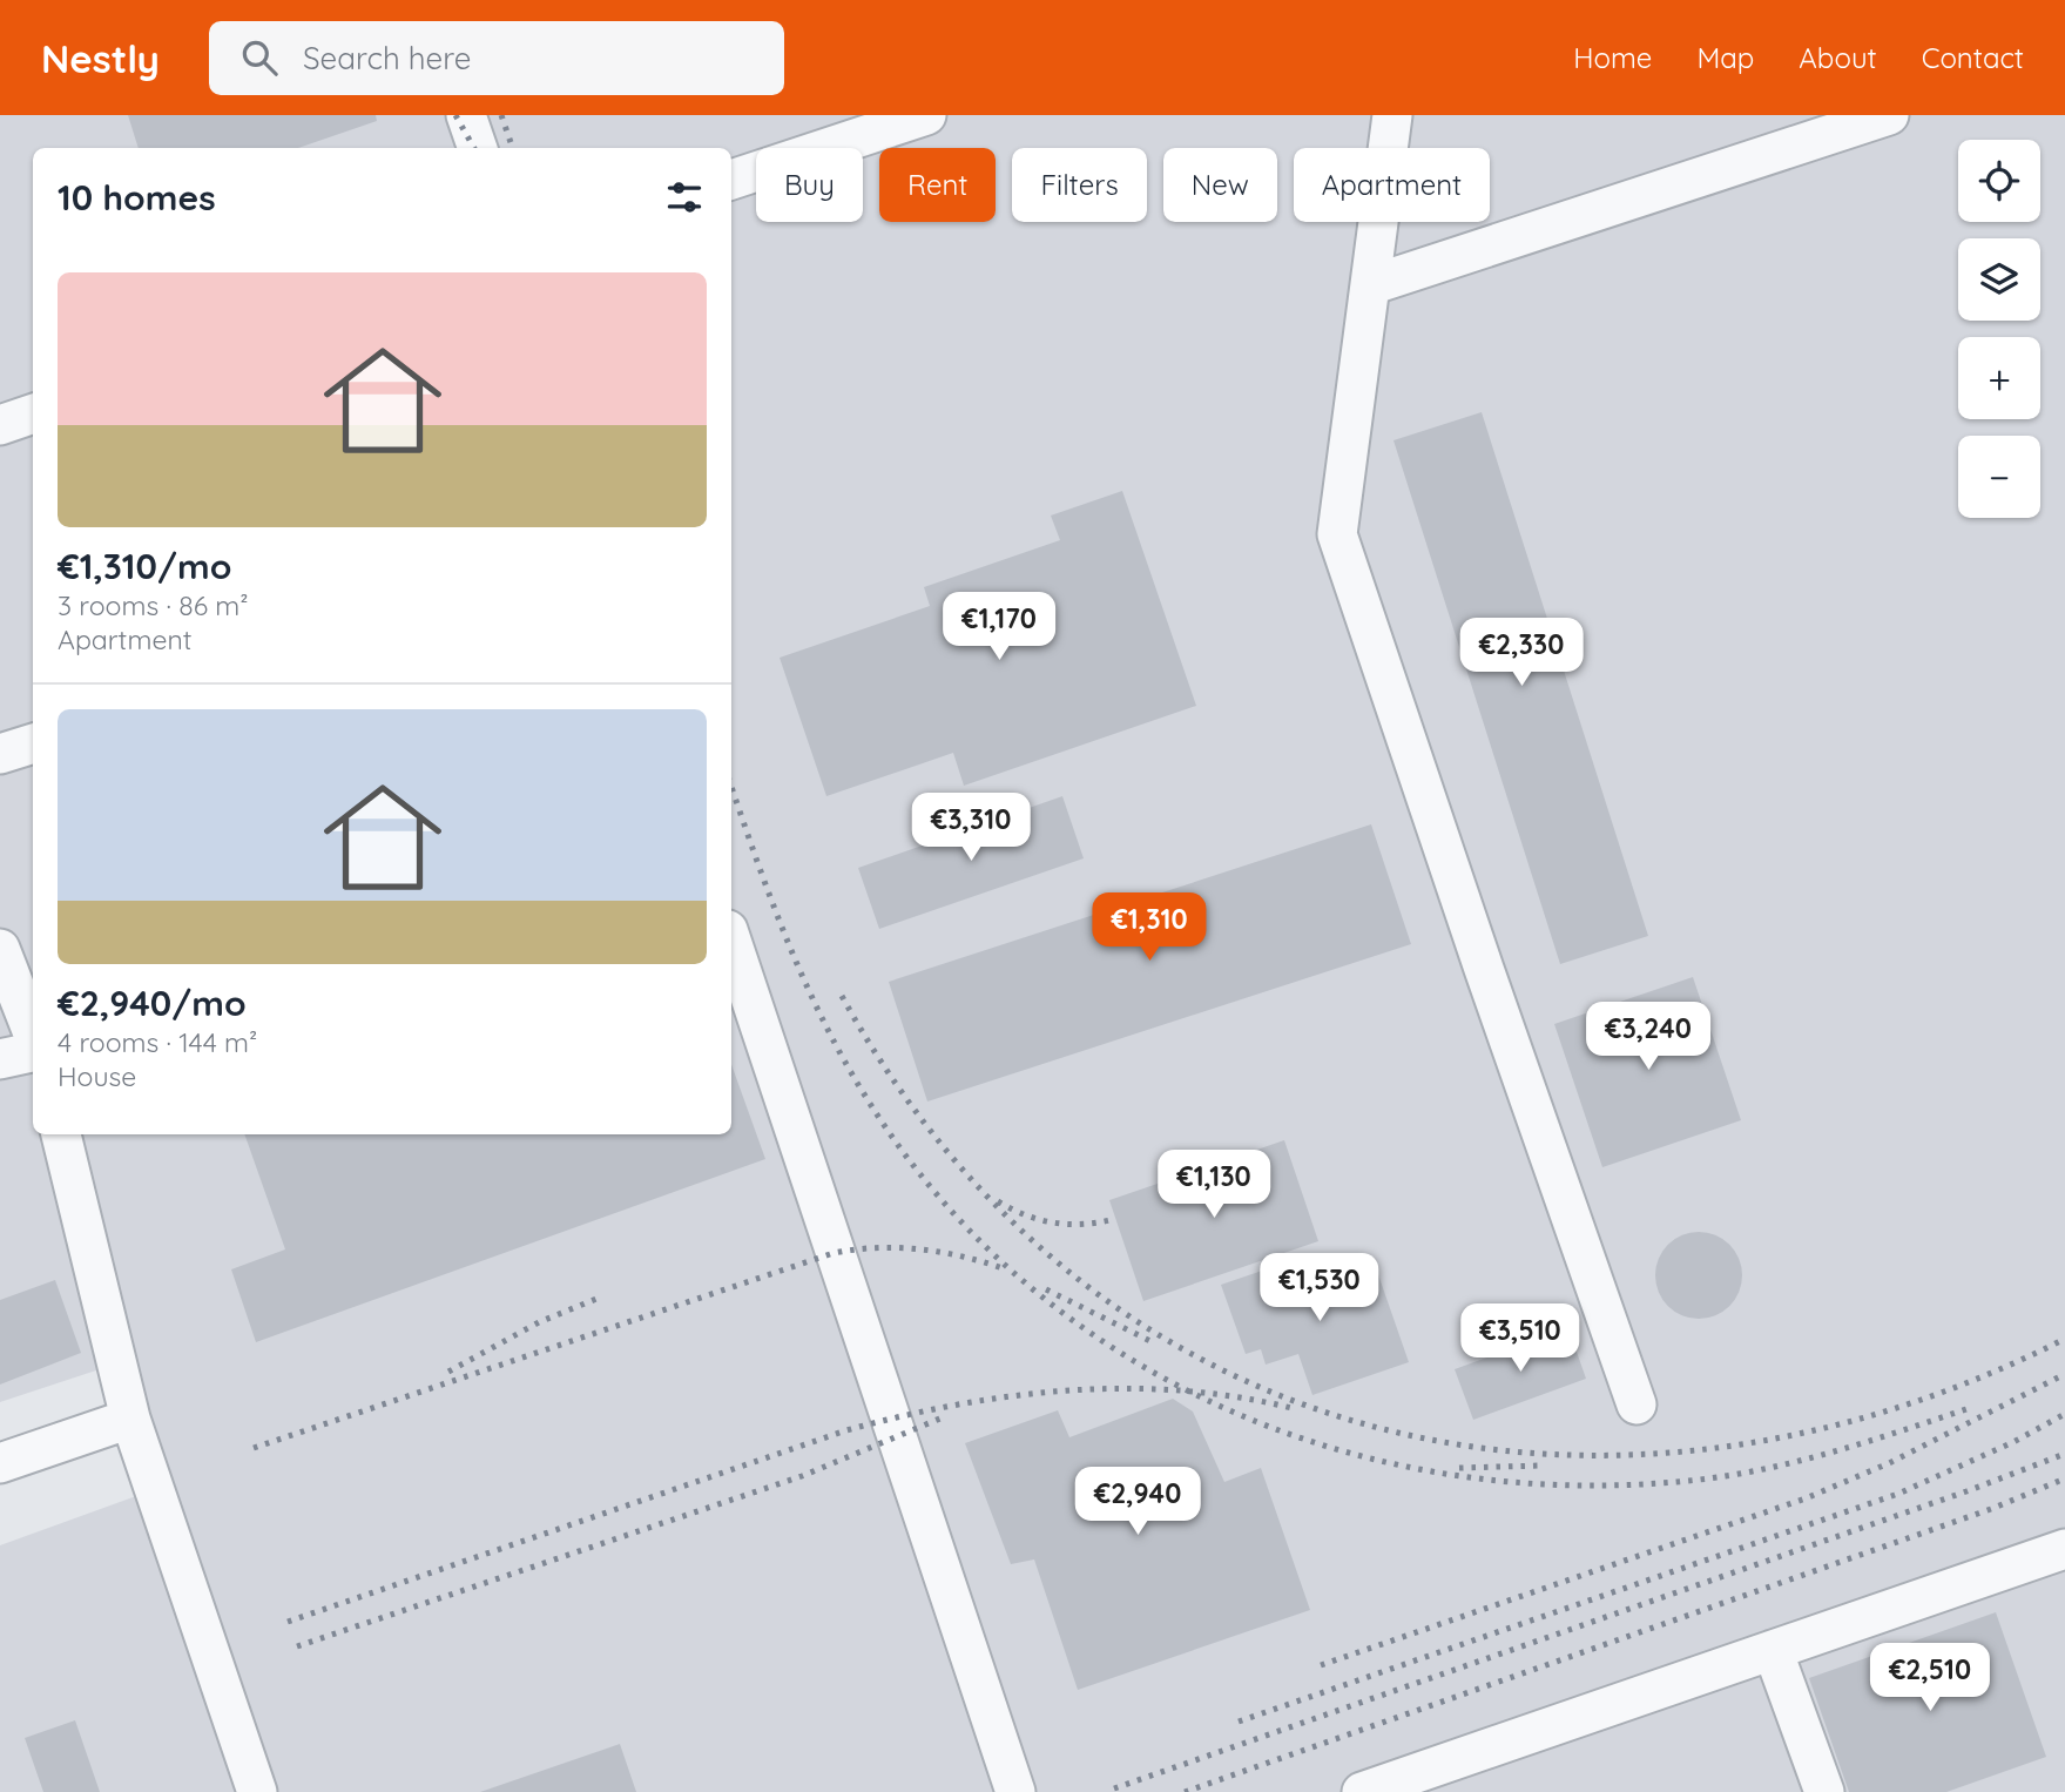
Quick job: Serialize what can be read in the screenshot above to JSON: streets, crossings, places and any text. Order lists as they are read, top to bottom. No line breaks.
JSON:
{"page":{"header":"Nestly","search":"Search here","nav":["Home","Map","About","Contact"],"map_buttons":["+","−"],"chip":["Buy","Rent","Filters","New","Apartment"],"heading":"10 homes","list":[{"name":"€1,310/mo","note":"3 rooms · 86 m² · Apartment"},{"name":"€2,940/mo","note":"4 rooms · 144 m² · House"}],"price":["€1,170","€2,330","€3,310","€1,310","€3,240","€1,130","€1,530","€3,510","€2,940","€2,510"]}}
